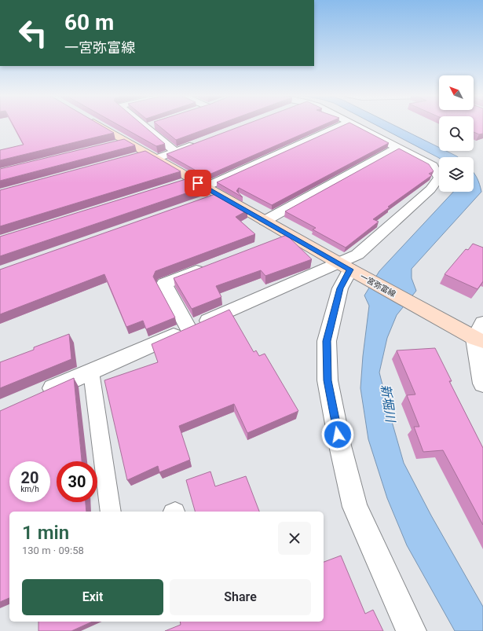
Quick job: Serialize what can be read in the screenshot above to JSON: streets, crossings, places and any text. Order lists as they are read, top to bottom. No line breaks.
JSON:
{"streets":{"main road":["一宮弥富線"]},"water":["新堀川"],"north":"top left","page":{"turn":["60 m","一宮弥富線"],"speed":"20 km/h","limit":"30","heading":["1 min","130 m · 09:58"],"buttons":["Exit","Share"]}}
